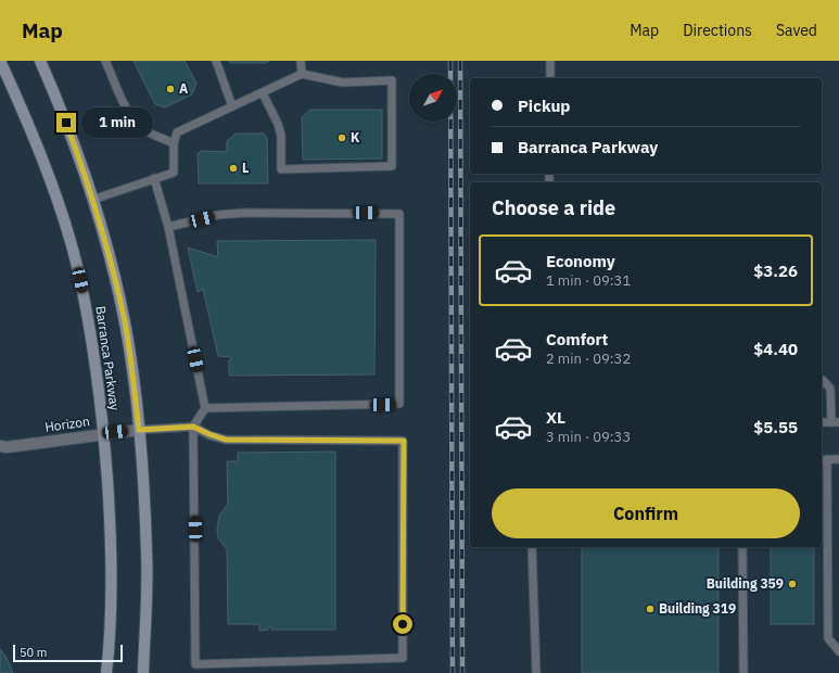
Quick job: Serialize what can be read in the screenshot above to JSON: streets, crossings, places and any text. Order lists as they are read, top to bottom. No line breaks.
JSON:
{"streets":{"main road":["Barranca Parkway"],"street":["Horizon"]},"crossings":[["Barranca Parkway","Horizon"]],"places":["A","K","L","Building 359","Building 319"],"scale_bar":"50 m","north":"top right","page":{"header":"Map","nav":["Map","Directions","Saved"],"banner":["Pickup","Barranca Parkway"],"bubble":"1 min","heading":"Choose a ride","list":[{"name":"Economy","note":"1 min · 09:31","value":"$3.26"},{"name":"Comfort","note":"2 min · 09:32","value":"$4.40"},{"name":"XL","note":"3 min · 09:33","value":"$5.55"}],"buttons":"Confirm","scale":"50 m"}}
